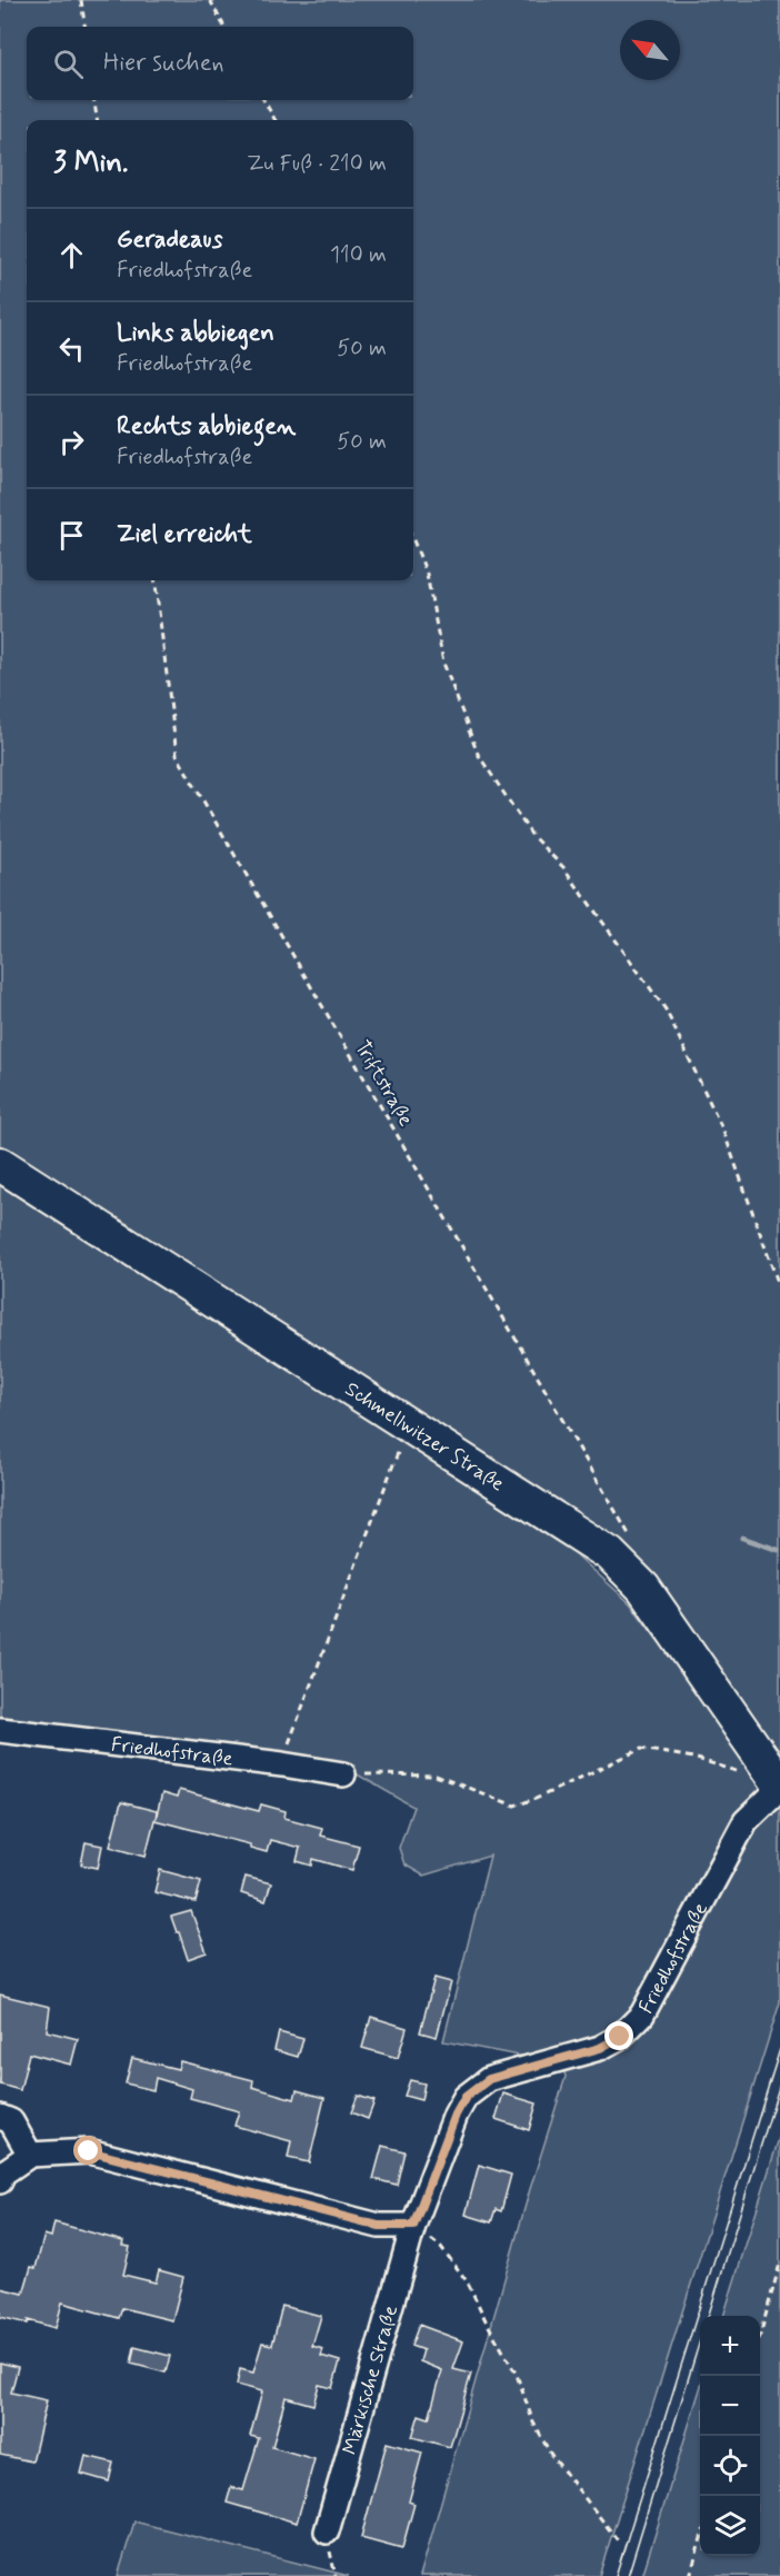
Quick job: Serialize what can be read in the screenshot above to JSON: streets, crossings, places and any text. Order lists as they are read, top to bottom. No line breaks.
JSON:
{"streets":{"street":["Schmellwitzer Straße","Friedhofstraße","Märkische Straße"],"path":["Triftstraße"]},"crossings":[["Schmellwitzer Straße","Friedhofstraße"],["Friedhofstraße","Märkische Straße"]],"north":"top left","page":{"search":"Hier suchen","heading":["3 Min.","Zu Fuß · 210 m"],"list":[["Geradeaus","Friedhofstraße","110 m"],["Links abbiegen","Friedhofstraße","50 m"],["Rechts abbiegen","Friedhofstraße","50 m"],"Ziel erreicht"],"map_buttons":["+","−"]}}
